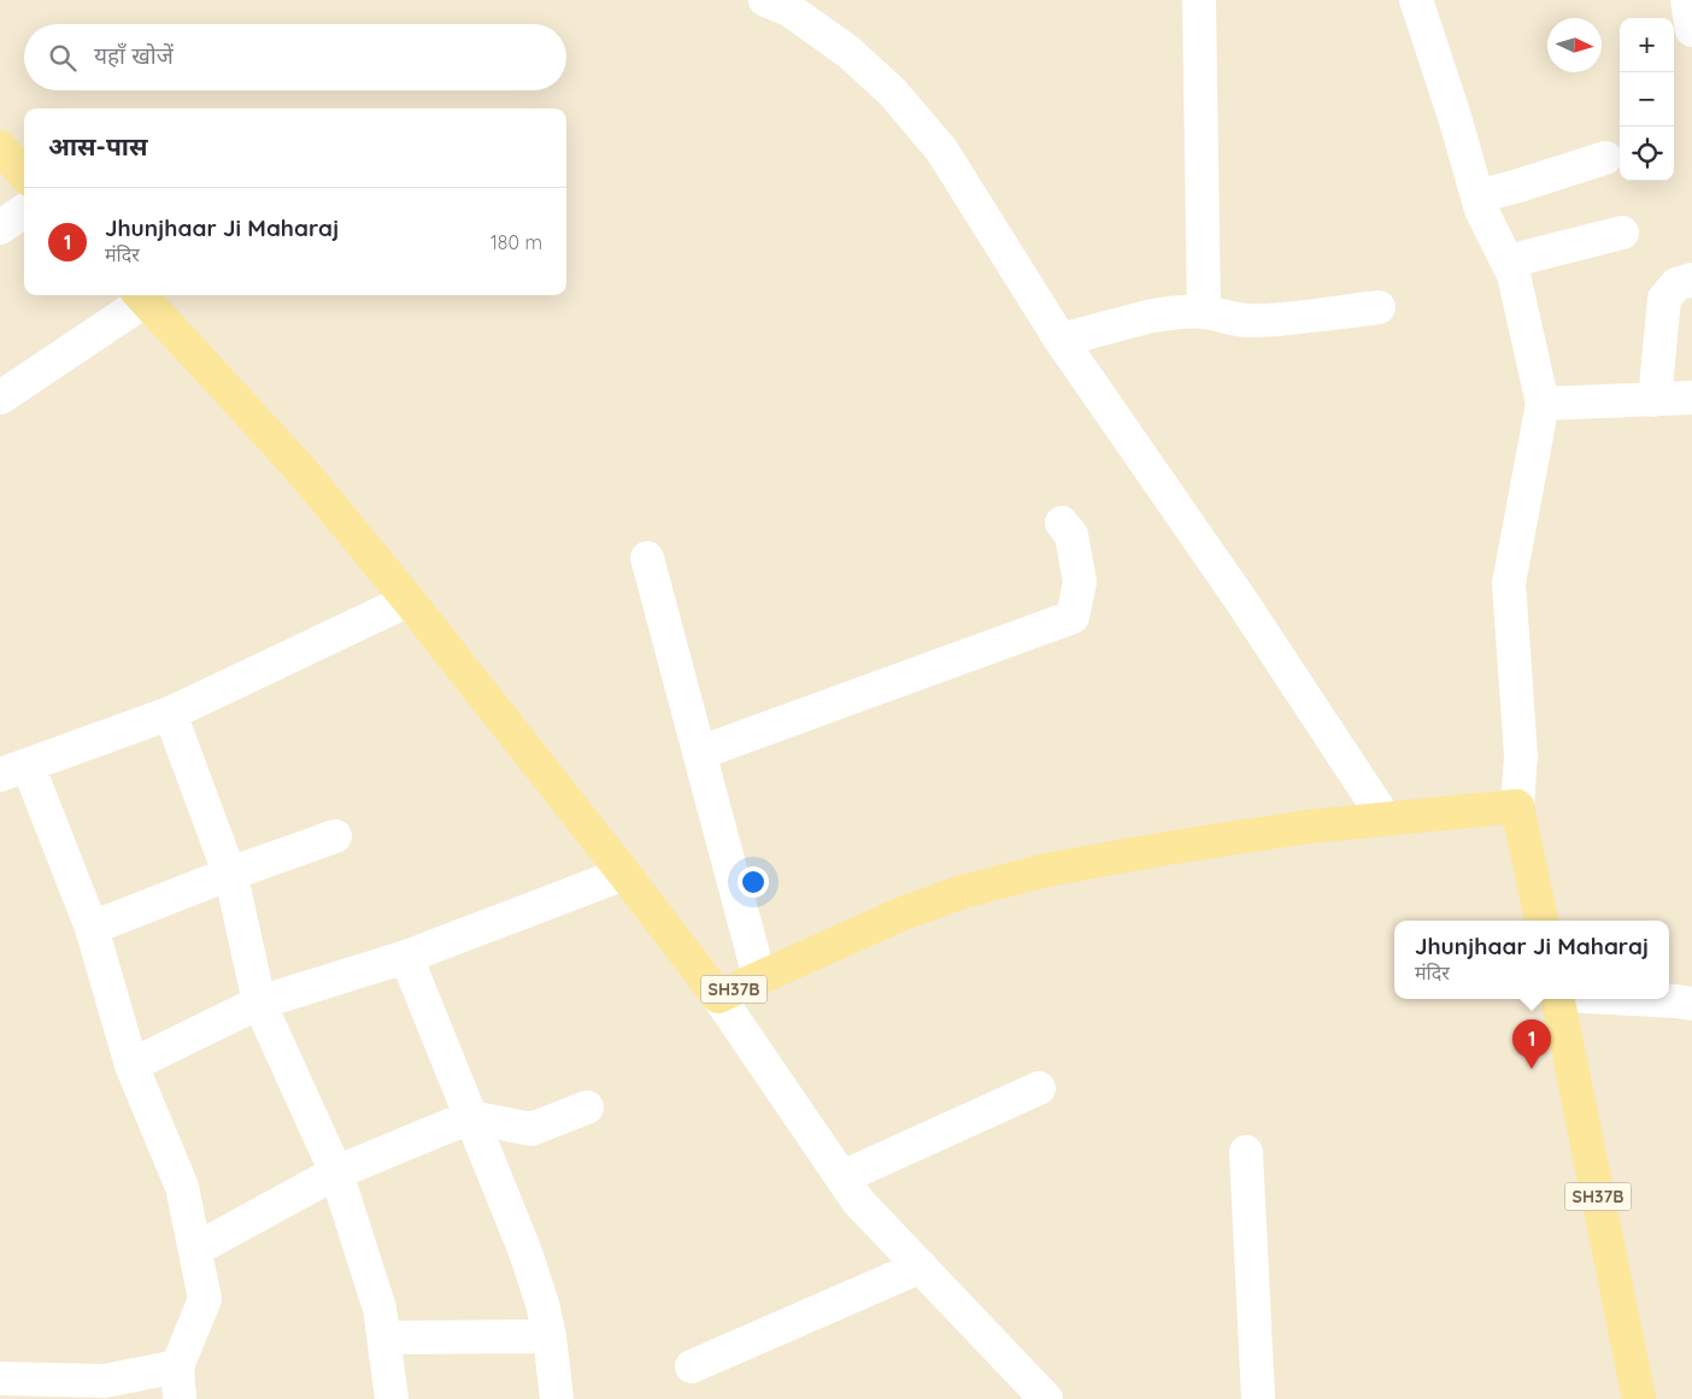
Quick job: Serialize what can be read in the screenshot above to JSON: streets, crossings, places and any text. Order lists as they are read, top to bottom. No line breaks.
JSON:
{"streets":{"main road":["SH37B"]},"north":"right","page":{"map_buttons":["+","−"],"search":"यहाँ खोजें","heading":"आस-पास","list":[{"mark":"1","name":"Jhunjhaar Ji Maharaj","note":"मंदिर","value":"180 m"}],"popup":["Jhunjhaar Ji Maharaj","मंदिर"],"pins":"1"}}
